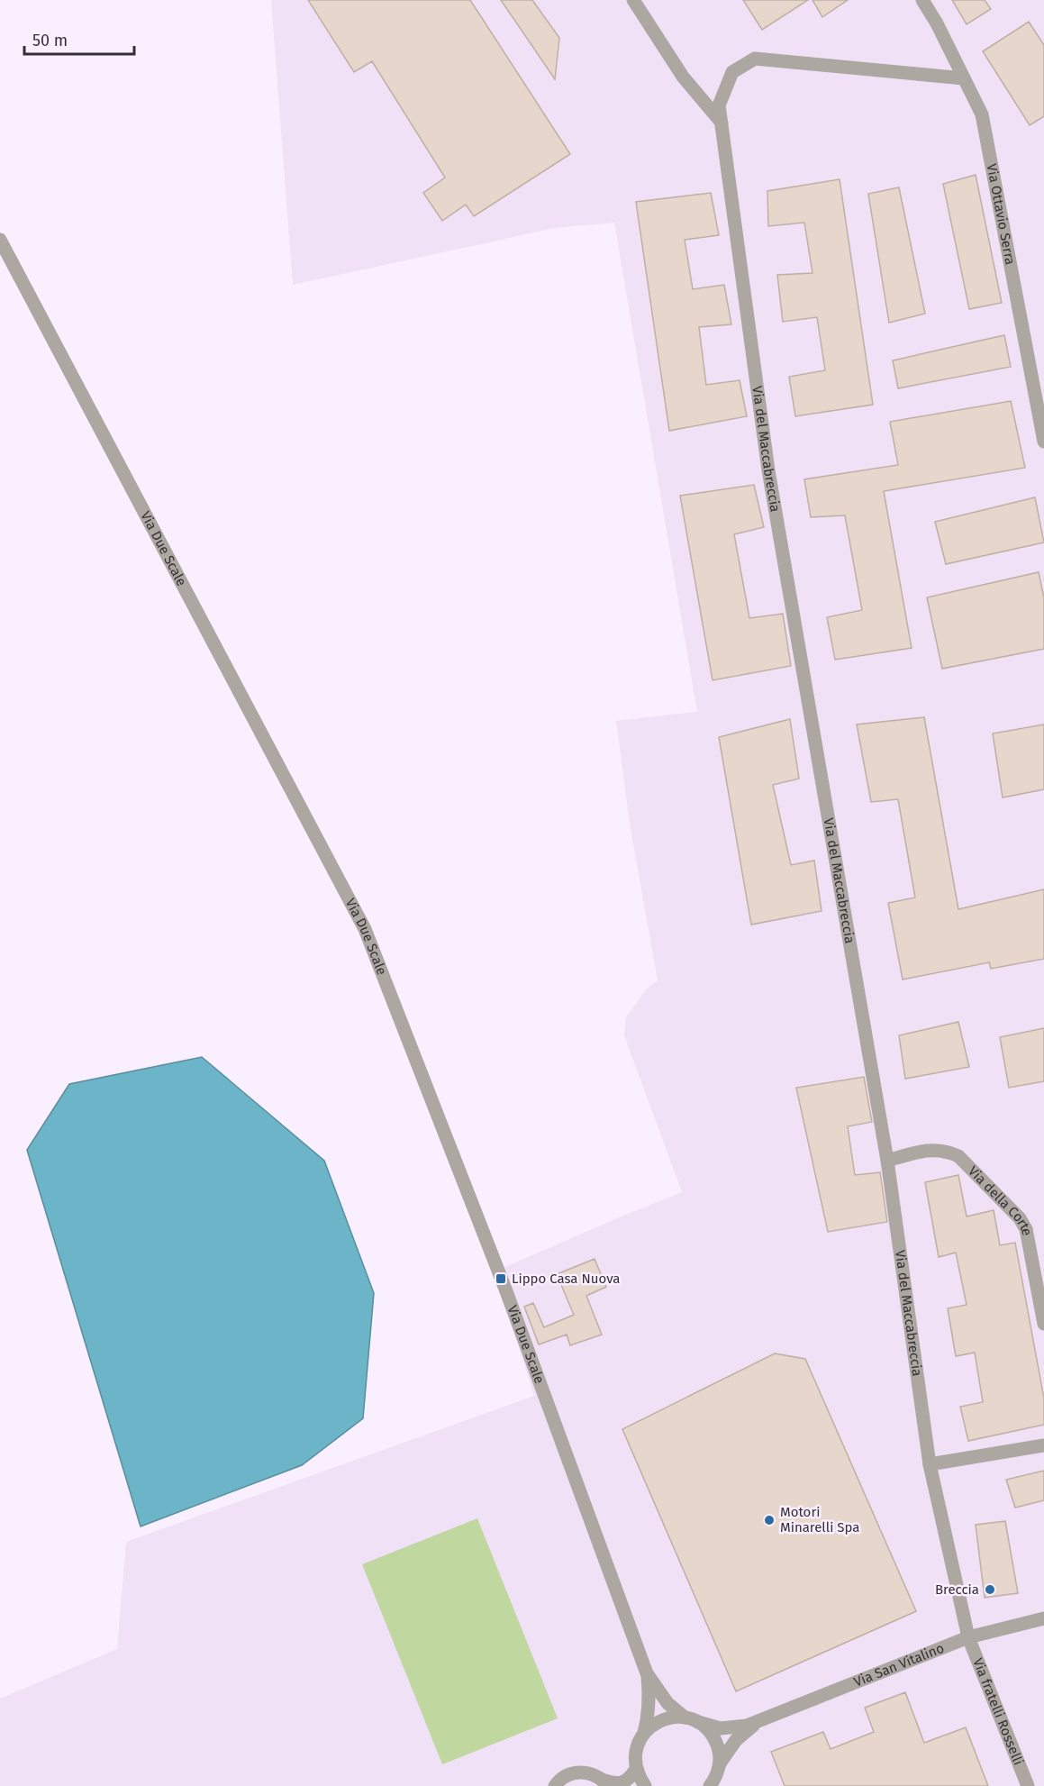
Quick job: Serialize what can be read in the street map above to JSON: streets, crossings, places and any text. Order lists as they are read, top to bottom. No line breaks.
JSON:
{"streets":{"street":["Via Ottavio Serra","Via del Maccabreccia","Via Due Scale","Via della Corte","Via San Vitalino","Via fratelli Rosselli"]},"crossings":[["Via Ottavio Serra","Via del Maccabreccia"],["Via del Maccabreccia","Via della Corte"],["Via del Maccabreccia","Via San Vitalino"],["Via del Maccabreccia","Via fratelli Rosselli"],["Via Due Scale","Via San Vitalino"],["Via San Vitalino","Via fratelli Rosselli"]],"places":{"transit":["Lippo Casa Nuova"],"other":["Motori Minarelli Spa","Breccia"]},"scale_bar":"50 m"}
